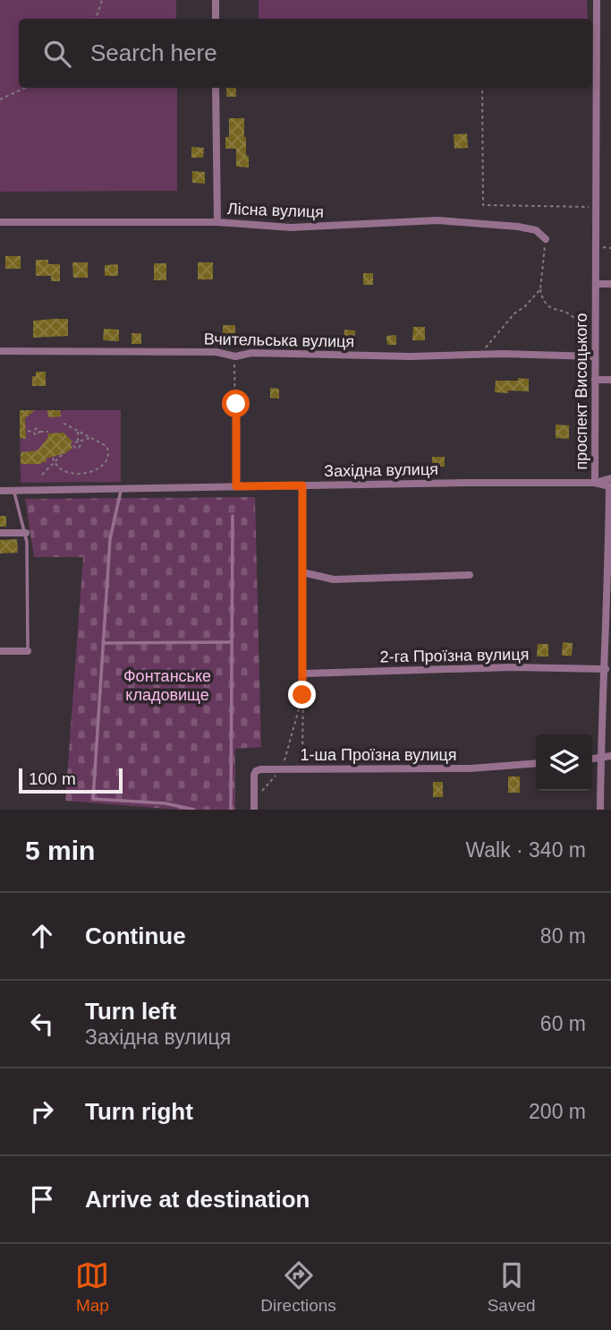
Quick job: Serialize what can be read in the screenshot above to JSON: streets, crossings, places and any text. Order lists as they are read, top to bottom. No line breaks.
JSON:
{"streets":{"street":["Лісна вулиця","Вчительська вулиця","проспект Висоцького","Західна вулиця","2-га Проїзна вулиця","1-ша Проїзна вулиця"]},"crossings":[["Вчительська вулиця","проспект Висоцького"],["проспект Висоцького","Західна вулиця"],["проспект Висоцького","2-га Проїзна вулиця"]],"parks":["Фонтанське кладовище"],"scale_bar":"100 m","page":{"search":"Search here","scale":"100 m","heading":["5 min","Walk · 340 m"],"list":[["Continue","80 m"],["Turn left","Західна вулиця","60 m"],["Turn right","200 m"],"Arrive at destination"],"nav":["Map","Directions","Saved"]}}
